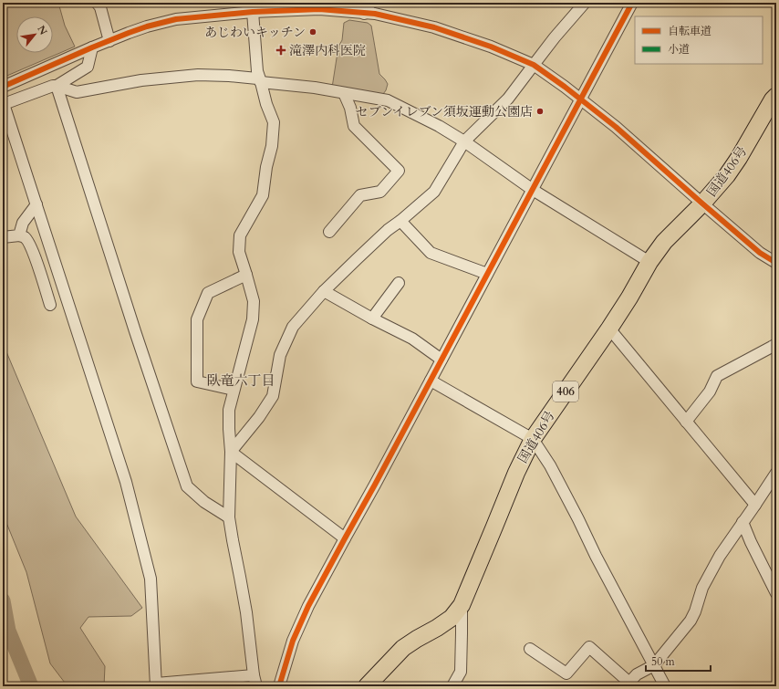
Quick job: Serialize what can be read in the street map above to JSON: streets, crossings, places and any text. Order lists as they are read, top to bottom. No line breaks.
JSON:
{"streets":{"highway":["国道406号","406"]},"districts":["臥竜六丁目"],"places":{"other":["あじわいキッチン","セブンイレブン須坂運動公園店"],"health":["滝澤内科医院"]},"legend":["自転車道","小道"],"scale_bar":"50 m","north":"top right"}
